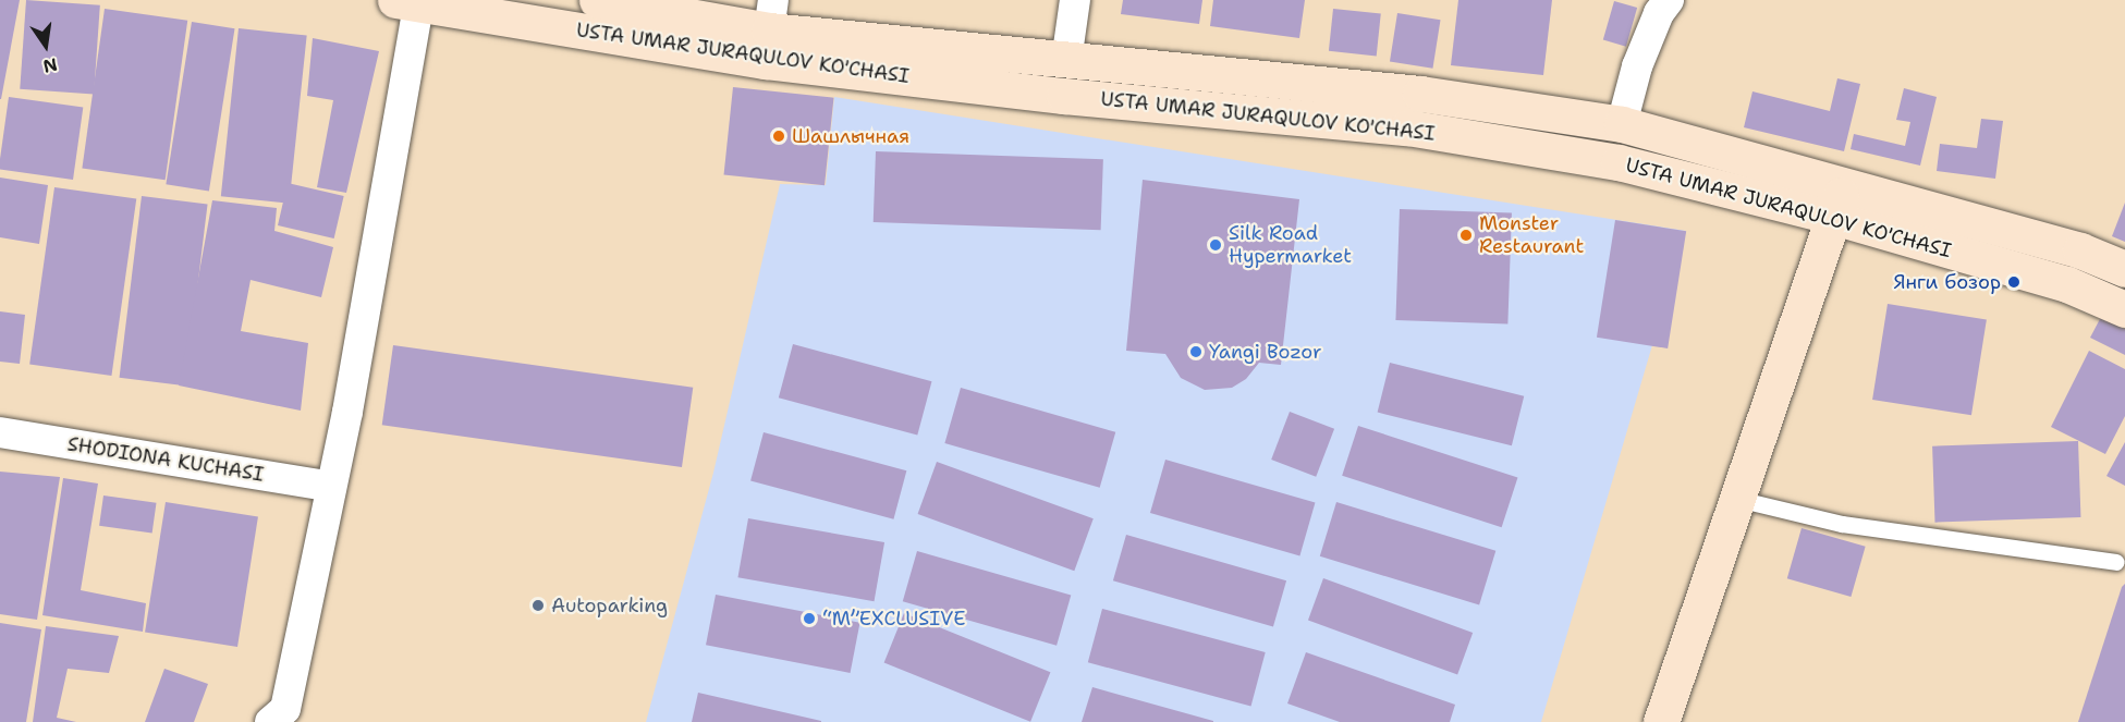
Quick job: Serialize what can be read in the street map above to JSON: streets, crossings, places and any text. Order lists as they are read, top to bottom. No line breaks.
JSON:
{"streets":{"main road":["USTA UMAR JURAQULOV KO'CHASI"],"street":["SHODIONA KUCHASI"]},"places":["Шашлычная","Monster Restaurant","Silk Road Hypermarket","Янги бозор","Yangi Bozor","Autoparking","“M”EXCLUSIVE"],"north":"bottom"}
